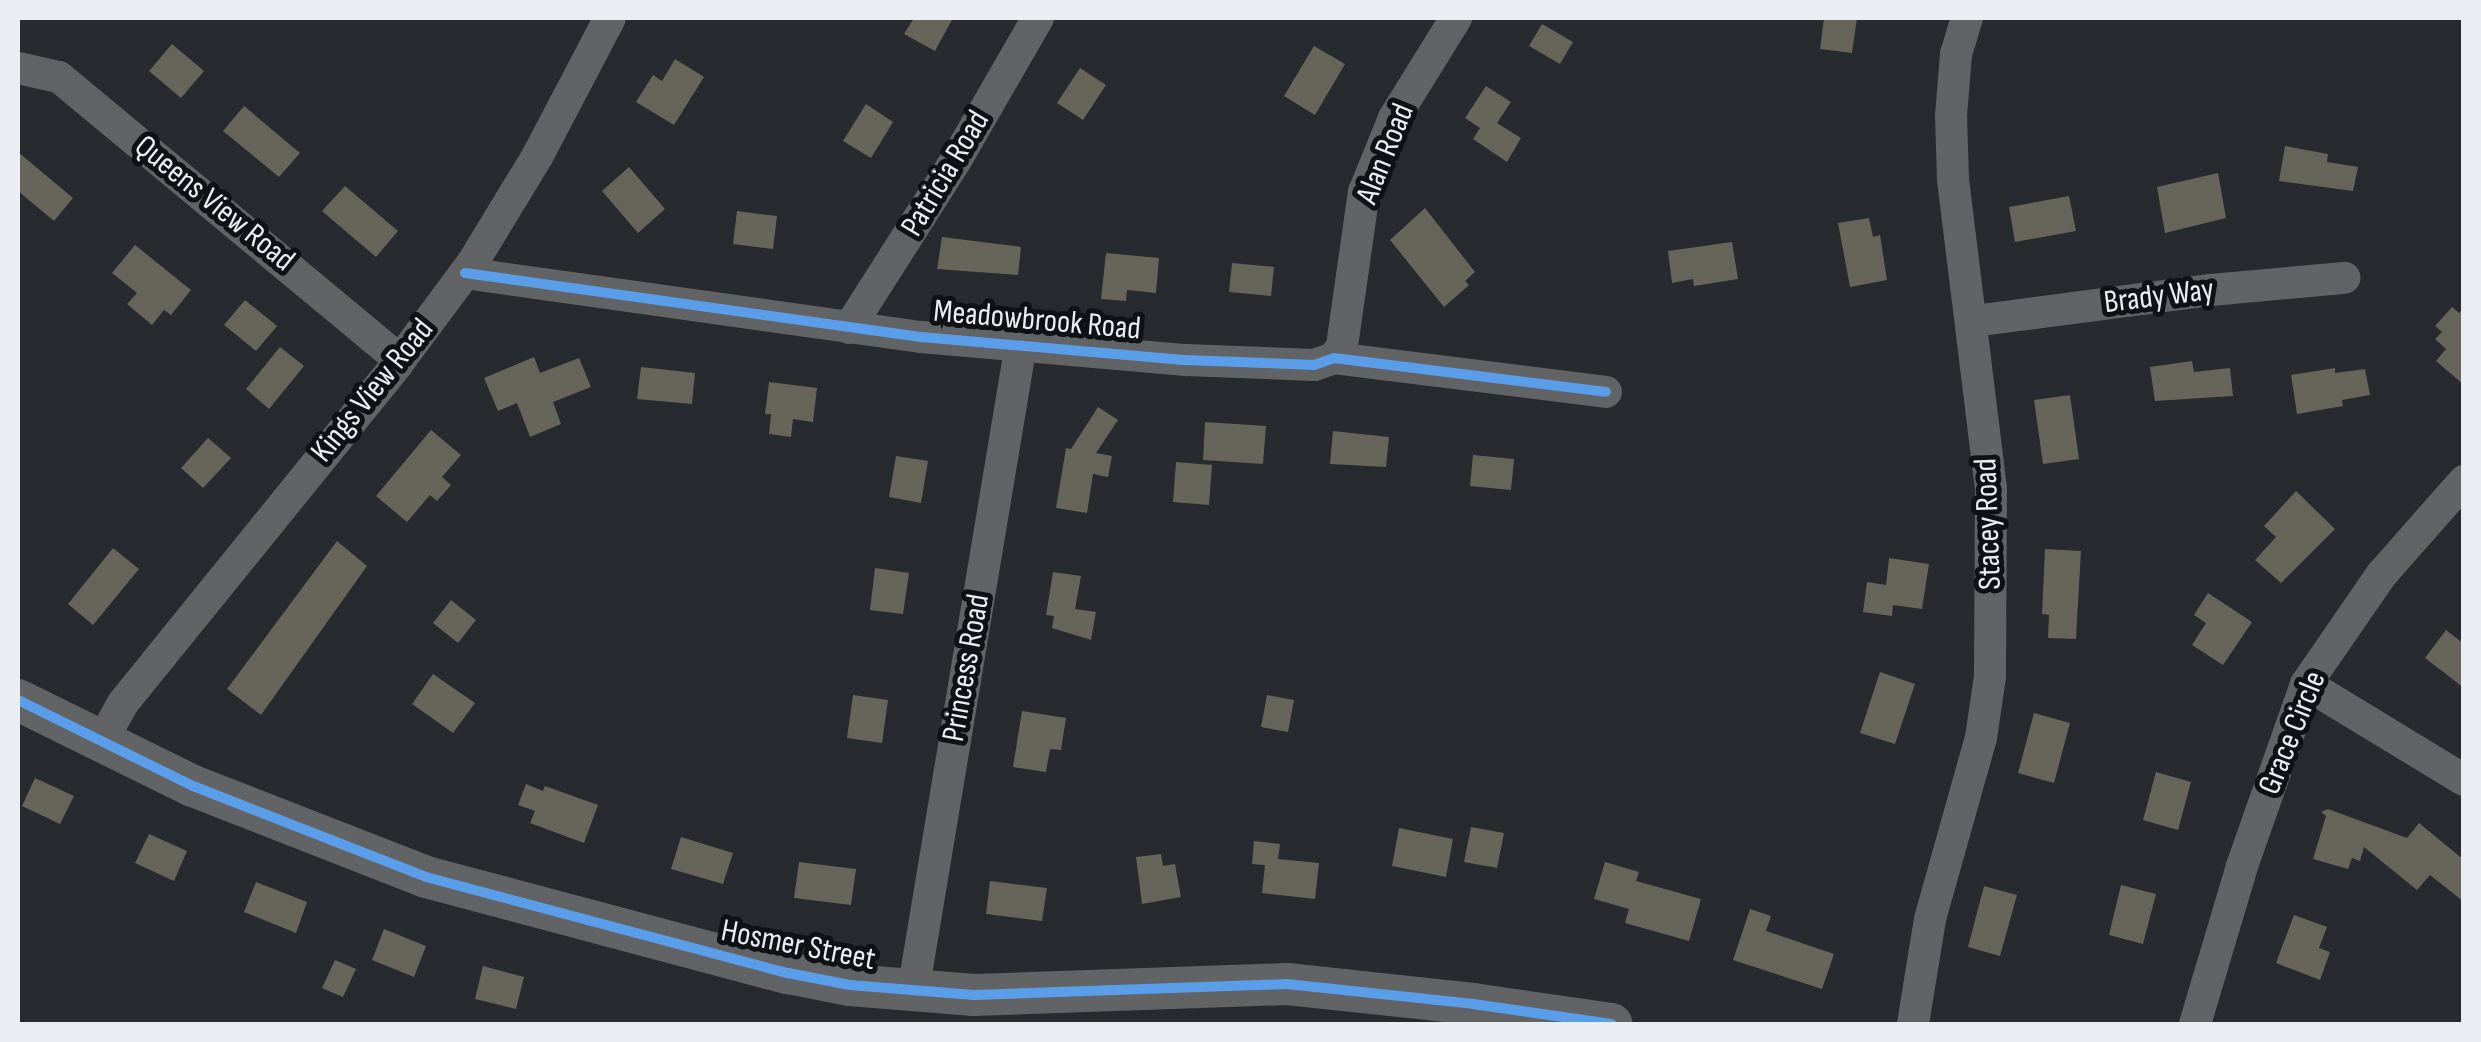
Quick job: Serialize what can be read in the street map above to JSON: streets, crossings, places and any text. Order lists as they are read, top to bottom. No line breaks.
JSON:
{"streets":{"street":["Alan Road","Patricia Road","Queens View Road","Brady Way","Meadowbrook Road","Kings View Road","Stacey Road","Princess Road","Grace Circle","Hosmer Street"]},"crossings":[["Alan Road","Meadowbrook Road"],["Patricia Road","Meadowbrook Road"],["Queens View Road","Kings View Road"],["Brady Way","Stacey Road"],["Meadowbrook Road","Kings View Road"],["Meadowbrook Road","Princess Road"],["Kings View Road","Hosmer Street"],["Princess Road","Hosmer Street"]]}
